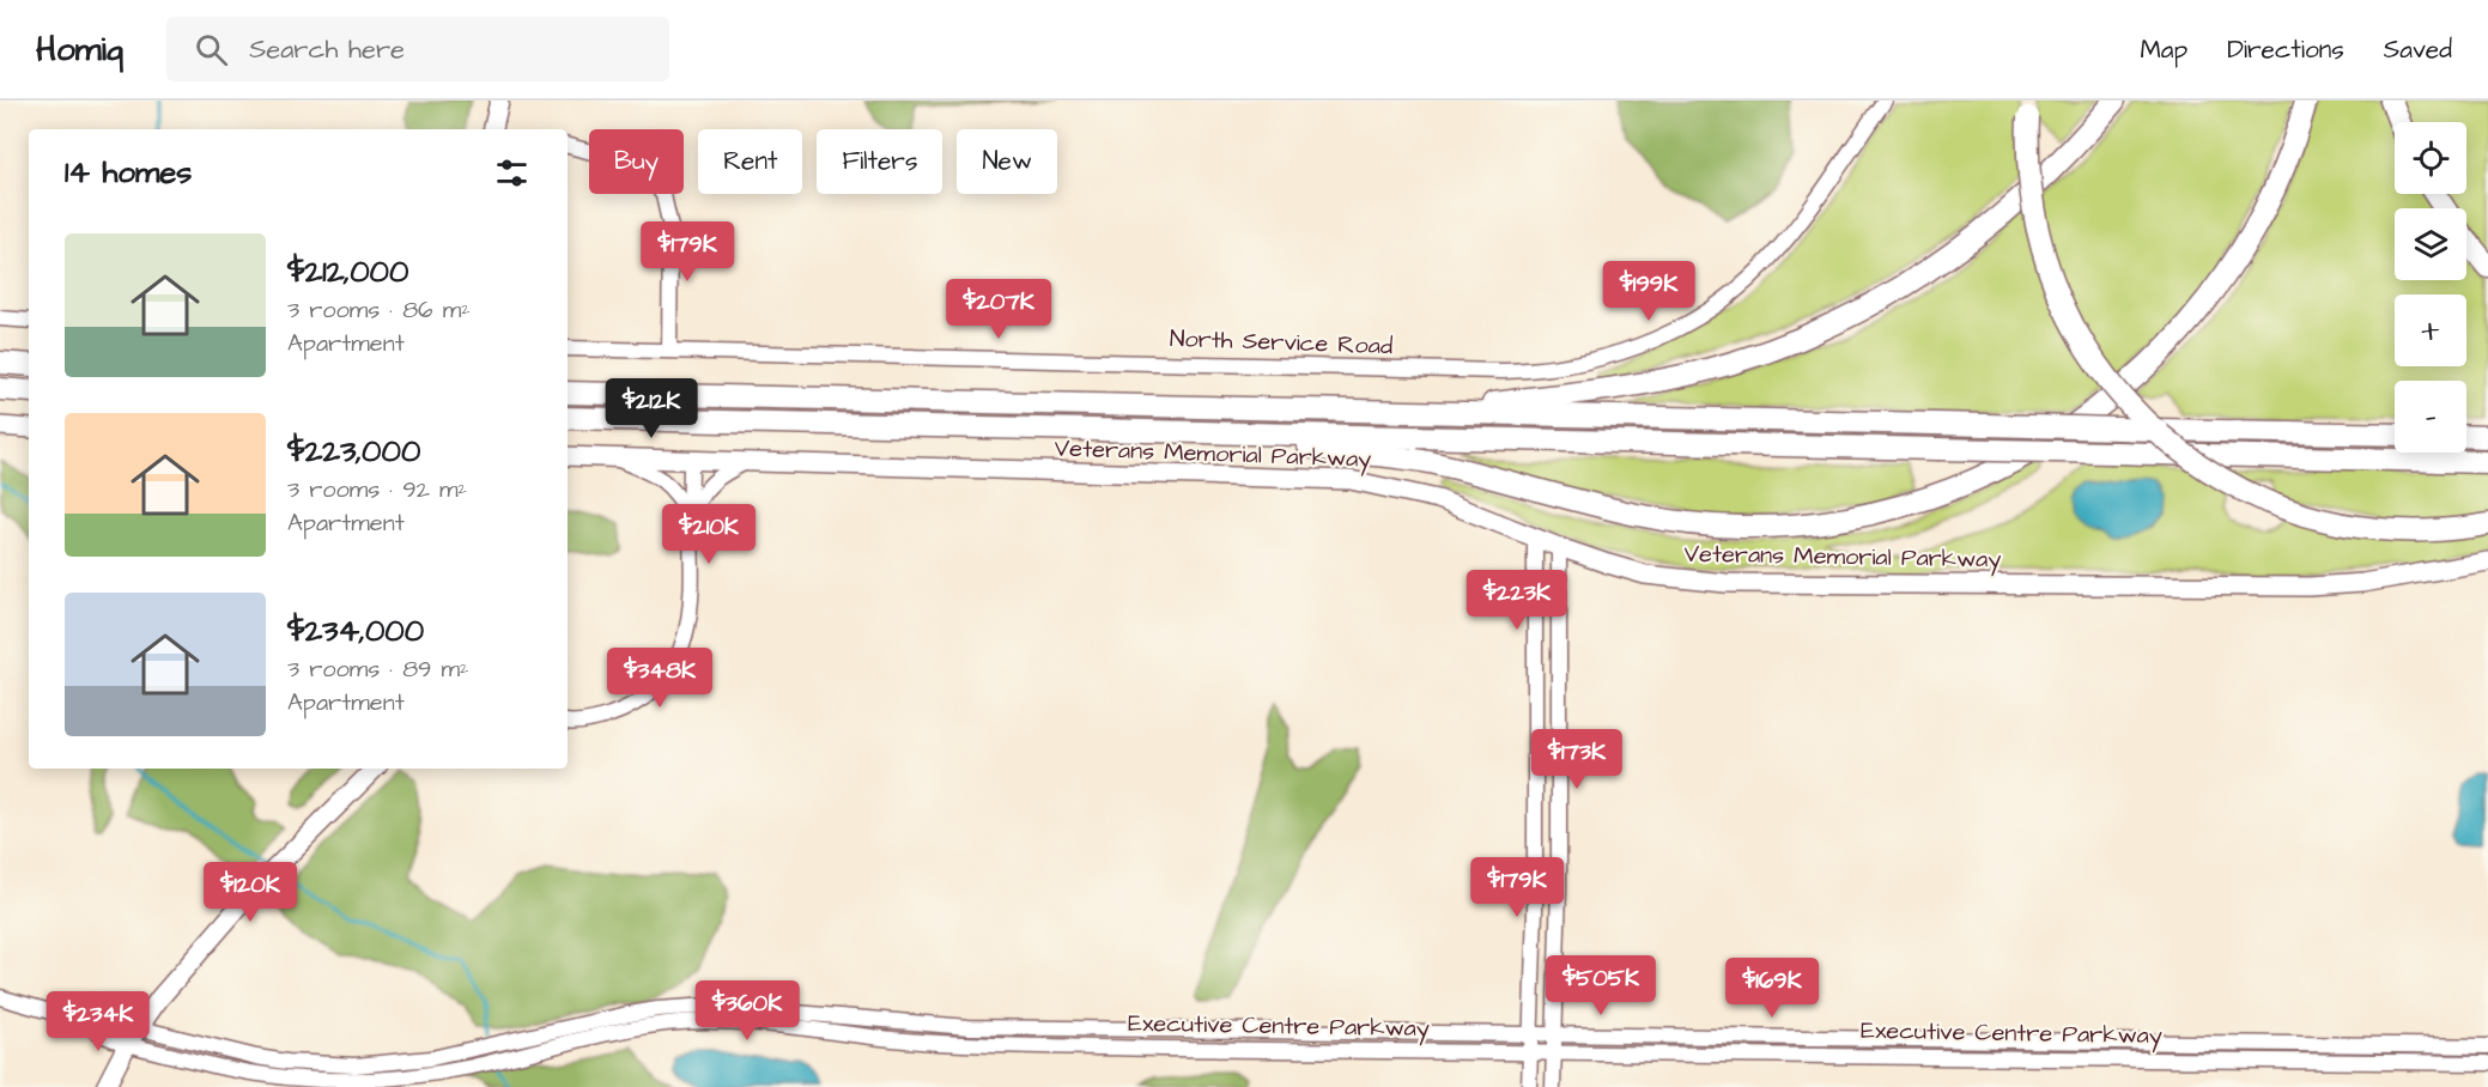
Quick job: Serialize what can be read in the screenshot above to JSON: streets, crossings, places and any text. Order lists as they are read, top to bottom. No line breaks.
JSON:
{"streets":{"main road":["Veterans Memorial Parkway"],"street":["North Service Road","Executive Centre Parkway"]},"page":{"header":"Homiq","search":"Search here","nav":["Map","Directions","Saved"],"map_buttons":["+","−"],"chip":["Buy","Rent","Filters","New"],"heading":"14 homes","list":[{"name":"$212,000","note":"3 rooms · 86 m² · Apartment"},{"name":"$223,000","note":"3 rooms · 92 m² · Apartment"},{"name":"$234,000","note":"3 rooms · 89 m² · Apartment"}],"price":["$179K","$199K","$207K","$212K","$210K","$223K","$348K","$173K","$179K","$120K","$505K","$169K","$360K","$234K"]}}
